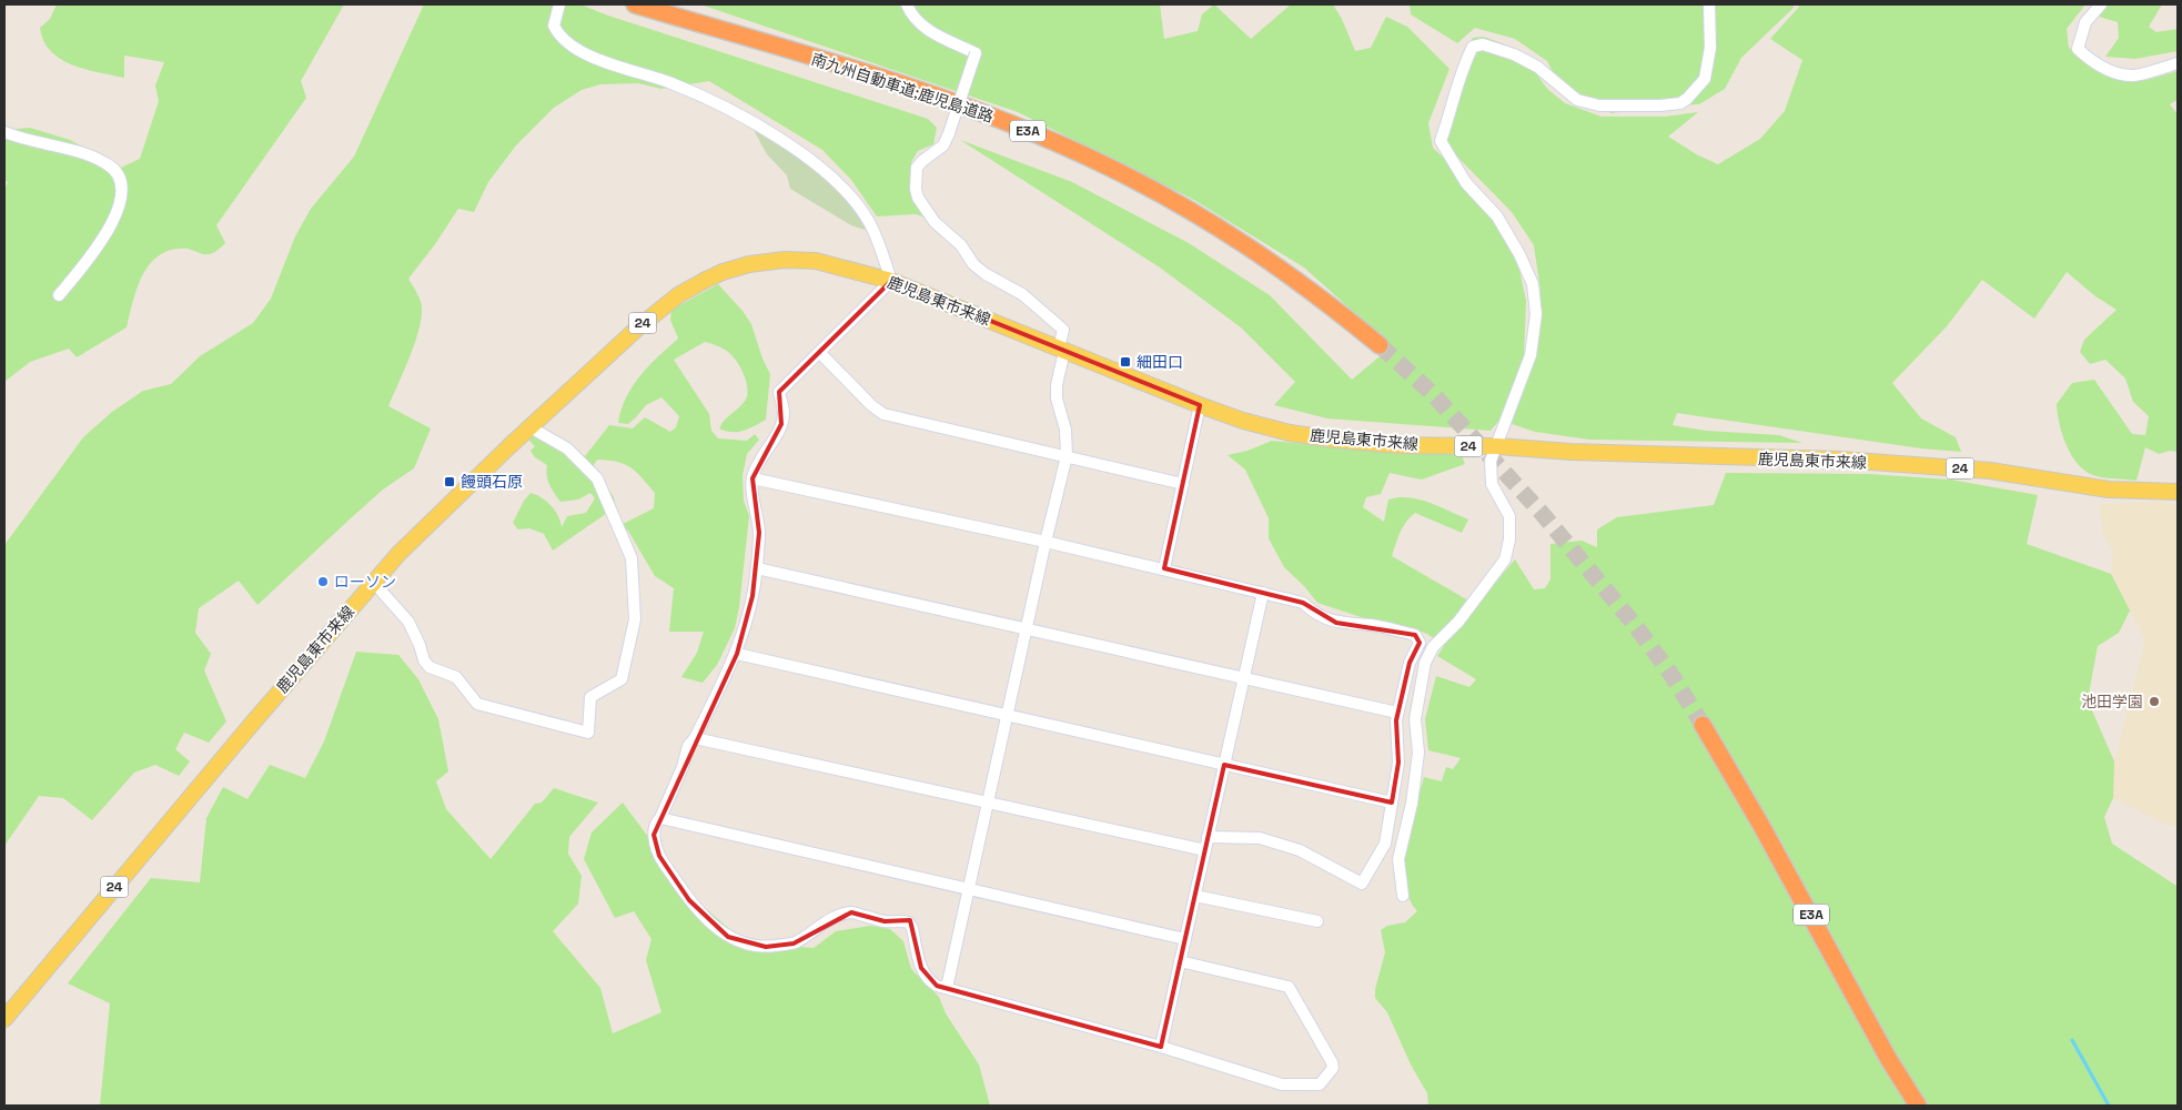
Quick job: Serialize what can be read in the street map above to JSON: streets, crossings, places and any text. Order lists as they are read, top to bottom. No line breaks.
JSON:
{"streets":{"highway":["南九州自動車道;鹿児島道路","E3A"],"main road":["鹿児島東市来線","24"]},"places":{"transit":["細田口","饅頭石原"],"other":["ローソン","池田学園"]}}
